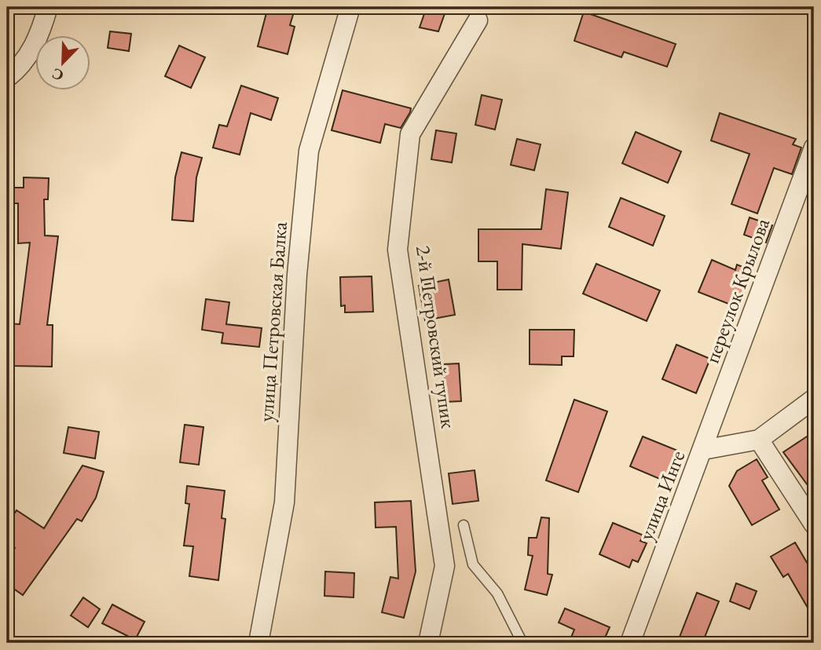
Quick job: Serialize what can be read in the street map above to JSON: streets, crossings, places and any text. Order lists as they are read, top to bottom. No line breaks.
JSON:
{"streets":{"street":["переулок Крылова","улица Петровская Балка","2-й Петровский тупик","улица Инге"]},"crossings":[["переулок Крылова","улица Инге"]],"north":"bottom left"}
